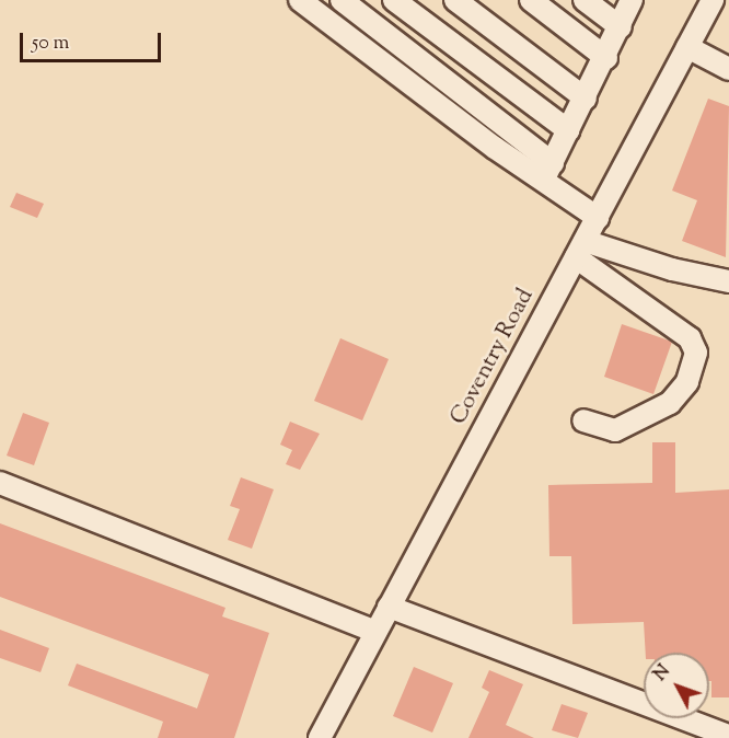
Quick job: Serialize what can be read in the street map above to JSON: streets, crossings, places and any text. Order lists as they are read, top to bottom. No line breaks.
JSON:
{"streets":{"street":["Coventry Road"]},"scale_bar":"50 m","north":"top left"}
